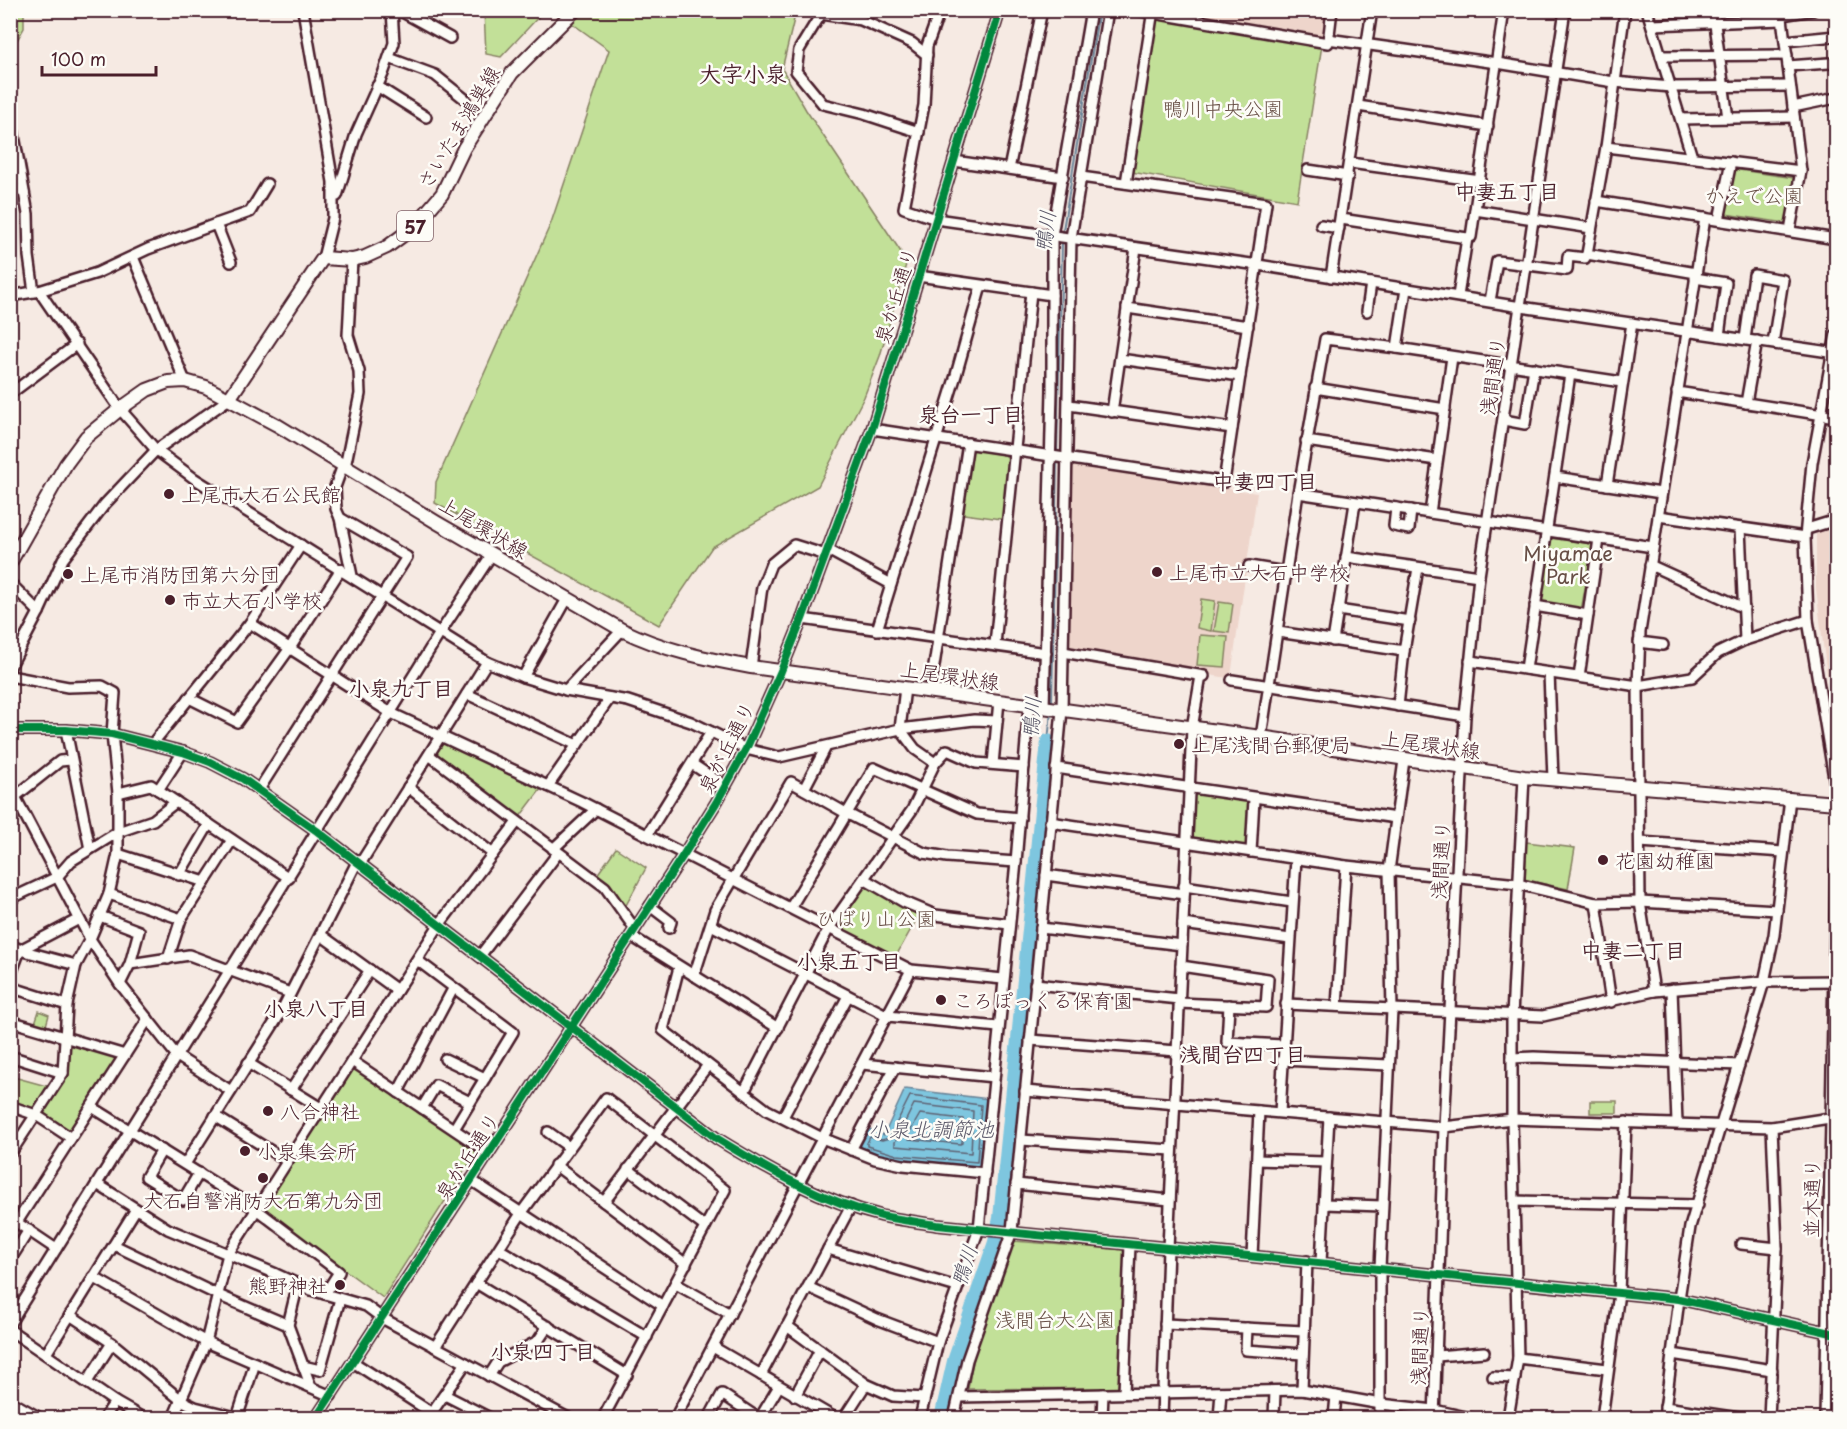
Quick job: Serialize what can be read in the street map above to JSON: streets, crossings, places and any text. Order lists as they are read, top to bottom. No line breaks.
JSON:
{"streets":{"main road":["さいたま鴻巣線","57","上尾環状線"],"street":["泉が丘通り","浅間通り","並木通り"]},"crossings":[["泉が丘通り","上尾環状線"],["浅間通り","上尾環状線"]],"districts":["大字小泉","中妻五丁目","泉台一丁目","中妻四丁目","小泉九丁目","中妻二丁目","小泉五丁目","小泉八丁目","浅間台四丁目","小泉四丁目"],"water":["鴨川","小泉北調節池"],"parks":["鴨川中央公園","かえで公園","Miyamae Park","ひばり山公園","浅間台大公園"],"places":["上尾市大石公民館","上尾市立大石中学校","上尾市消防団第六分団","市立大石小学校","上尾浅間台郵便局","花園幼稚園","ころぽっくる保育園","八合神社","小泉集会所","大石自警消防大石第九分団","熊野神社"],"scale_bar":"100 m"}
